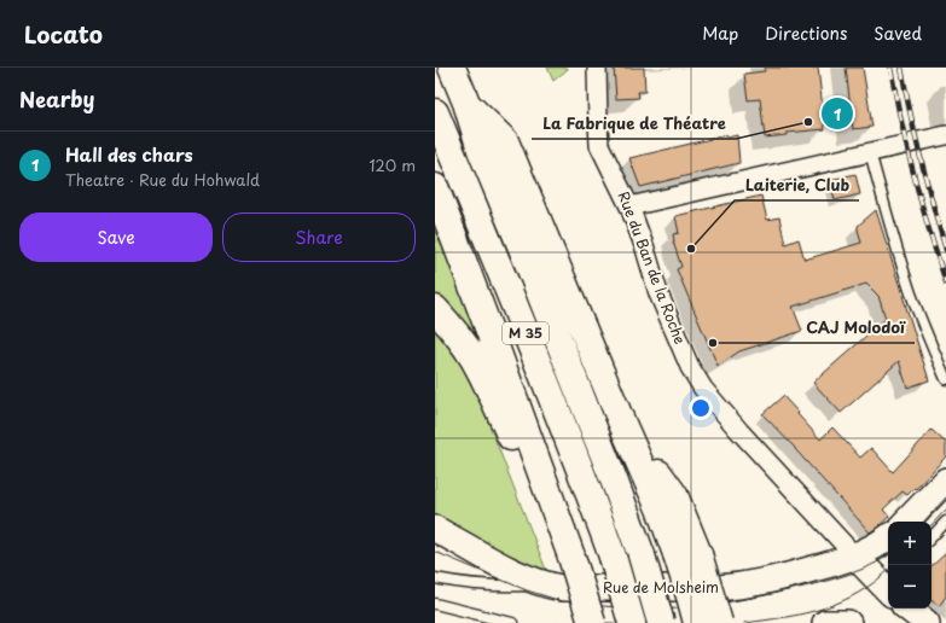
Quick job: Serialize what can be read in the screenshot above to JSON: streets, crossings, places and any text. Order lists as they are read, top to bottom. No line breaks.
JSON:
{"streets":{"highway":["M 35"],"main road":["Rue de Molsheim"],"street":["Rue du Ban de la Roche"]},"crossings":[["Rue du Ban de la Roche","Rue de Molsheim"]],"places":["La Fabrique de Théatre","Laiterie, Club","CAJ Molodoï"],"page":{"header":"Locato","nav":["Map","Directions","Saved"],"heading":"Nearby","pins":"1","list":[{"mark":"1","name":"Hall des chars","note":"Theatre · Rue du Hohwald","value":"120 m"}],"buttons":["Save","Share"],"map_buttons":["+","−"]}}
